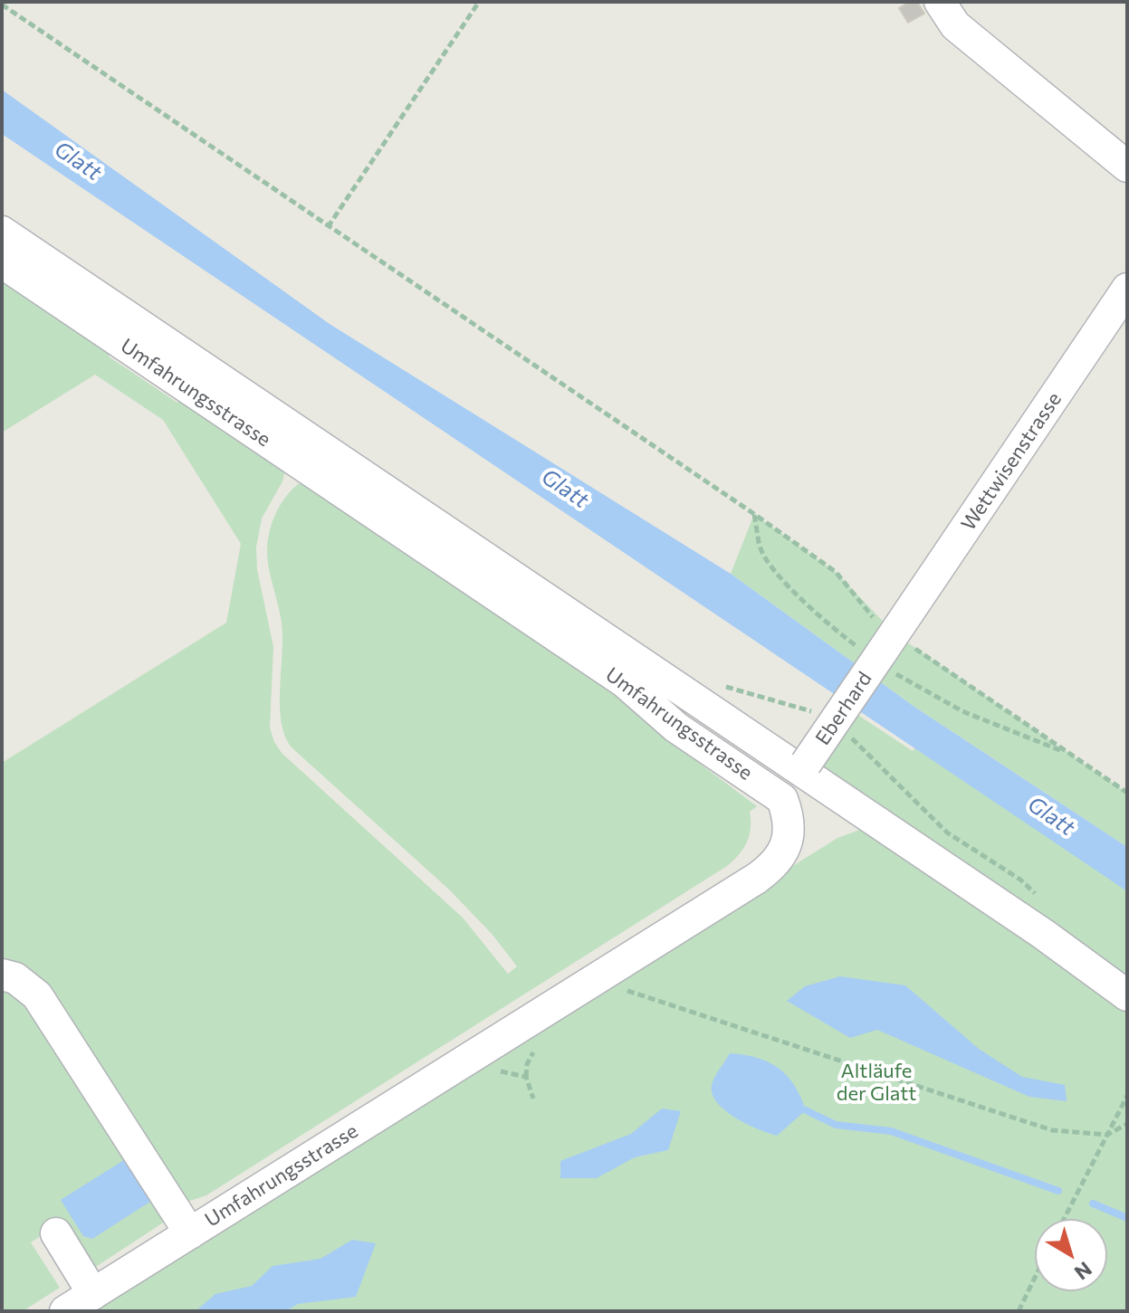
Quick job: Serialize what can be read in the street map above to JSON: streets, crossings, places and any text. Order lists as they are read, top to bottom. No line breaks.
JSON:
{"streets":{"street":["Umfahrungsstrasse","Wettwisenstrasse","Eberhard"]},"crossings":[["Umfahrungsstrasse","Eberhard"],["Wettwisenstrasse","Eberhard"]],"water":["Glatt"],"parks":["Altläufe der Glatt"],"north":"bottom right"}
